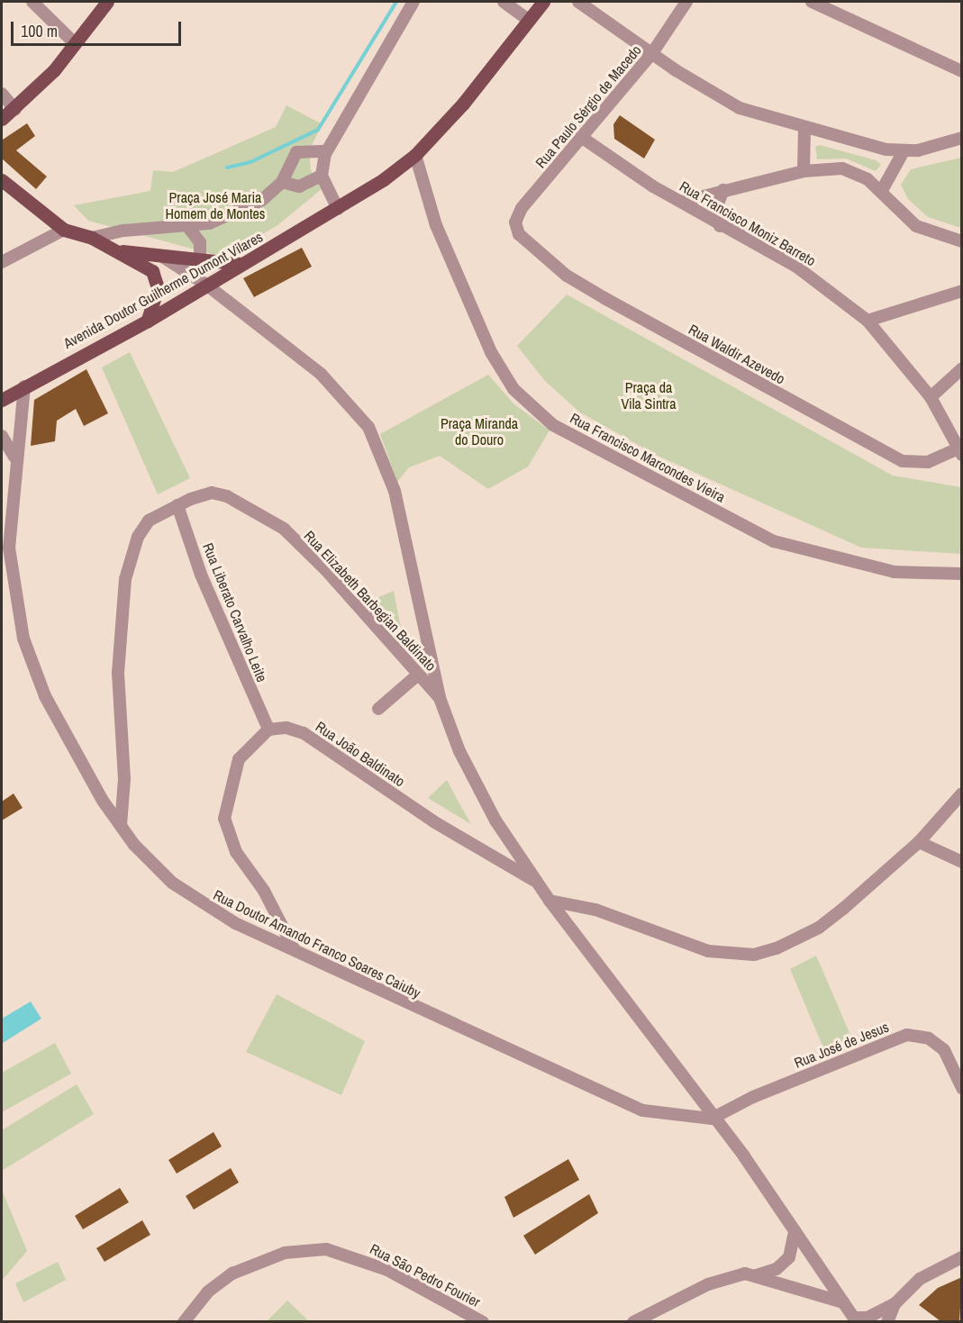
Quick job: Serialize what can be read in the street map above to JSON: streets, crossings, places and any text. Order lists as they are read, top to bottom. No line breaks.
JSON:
{"streets":{"main road":["Avenida Doutor Guilherme Dumont Vilares"],"street":["Rua Paulo Sérgio de Macedo","Rua Francisco Moniz Barreto","Rua Waldir Azevedo","Rua Francisco Marcondes Vieira","Rua Elizabeth Barbegian Baldinato","Rua Liberato Carvalho Leite","Rua João Baldinato","Rua Doutor Amando Franco Soares Caiuby","Rua José de Jesus","Rua São Pedro Fourier"]},"crossings":[["Rua Paulo Sérgio de Macedo","Rua Francisco Moniz Barreto"],["Rua Paulo Sérgio de Macedo","Rua Waldir Azevedo"],["Rua Francisco Moniz Barreto","Rua Waldir Azevedo"],["Avenida Doutor Guilherme Dumont Vilares","Rua Francisco Marcondes Vieira"],["Avenida Doutor Guilherme Dumont Vilares","Rua Doutor Amando Franco Soares Caiuby"],["Rua Elizabeth Barbegian Baldinato","Rua Liberato Carvalho Leite"],["Rua Elizabeth Barbegian Baldinato","Rua Doutor Amando Franco Soares Caiuby"],["Rua Liberato Carvalho Leite","Rua João Baldinato"],["Rua Doutor Amando Franco Soares Caiuby","Rua José de Jesus"]],"parks":["Praça José Maria Homem de Montes","Praça da Vila Sintra","Praça Miranda do Douro"],"scale_bar":"100 m"}
